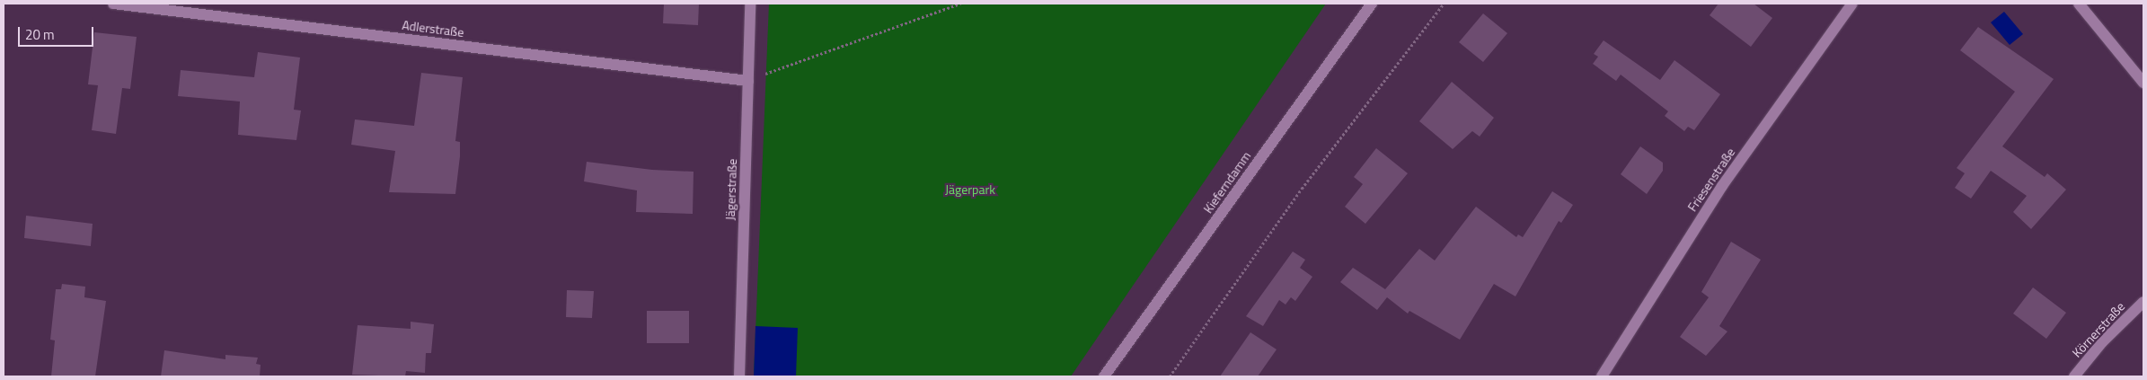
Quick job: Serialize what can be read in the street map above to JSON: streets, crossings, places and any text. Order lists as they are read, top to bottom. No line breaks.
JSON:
{"streets":{"street":["Adlerstraße","Friesenstraße","Kieferndamm","Jägerstraße","Körnerstraße"]},"crossings":[["Adlerstraße","Jägerstraße"]],"parks":["Jägerpark"],"scale_bar":"20 m"}
